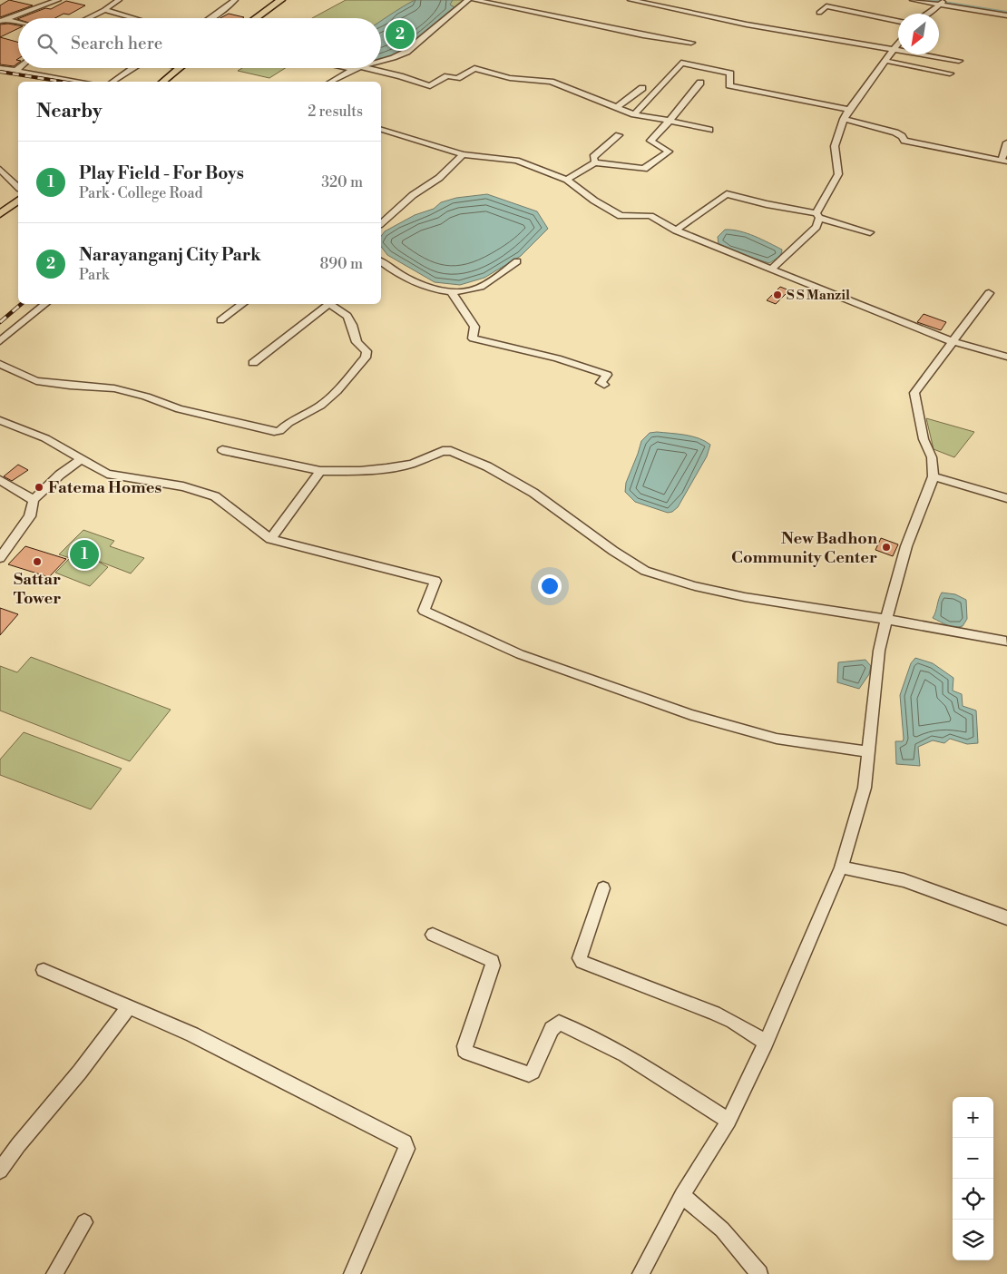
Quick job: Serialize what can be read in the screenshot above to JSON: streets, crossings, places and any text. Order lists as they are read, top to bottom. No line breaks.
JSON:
{"places":["S S Manzil","Fatema Homes","New Badhon Community Center","Sattar Tower"],"north":"bottom left","page":{"pins":["2","1"],"search":"Search here","heading":["Nearby","2 results"],"list":[{"mark":"1","name":"Play Field - For Boys","note":"Park · College Road","value":"320 m"},{"mark":"2","name":"Narayanganj City Park","note":"Park","value":"890 m"}],"map_buttons":["+","−"]}}
